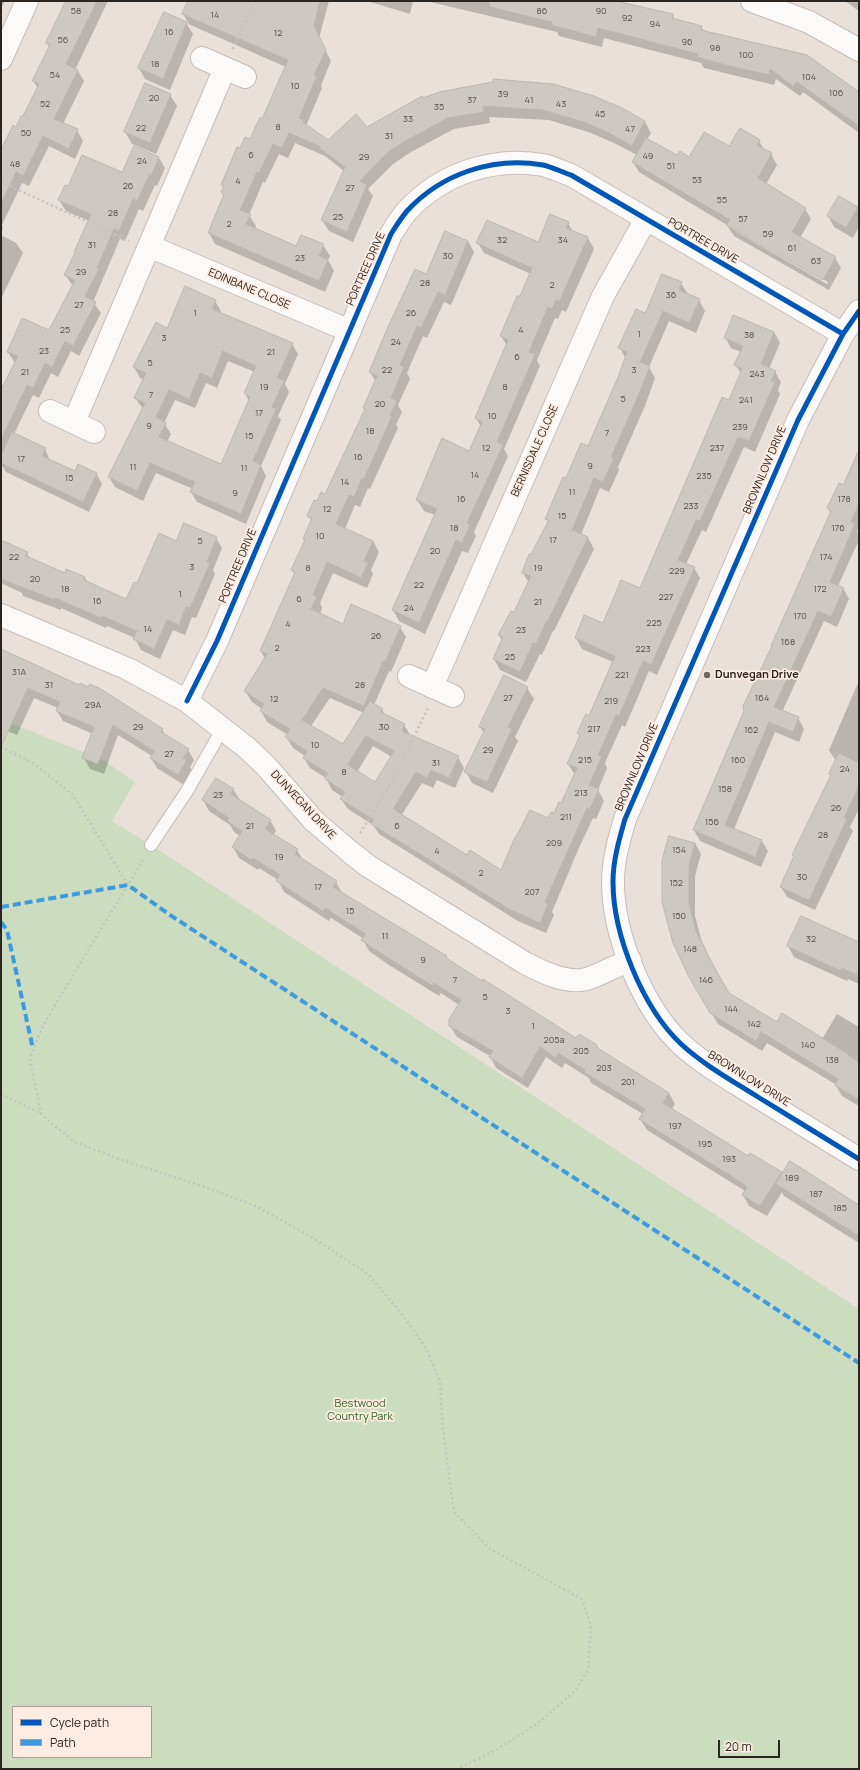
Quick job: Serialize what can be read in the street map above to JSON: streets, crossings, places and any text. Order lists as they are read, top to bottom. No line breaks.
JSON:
{"streets":{"street":["PORTREE DRIVE","EDINBANE CLOSE","BERNISDALE CLOSE","BROWNLOW DRIVE","DUNVEGAN DRIVE"]},"crossings":[["PORTREE DRIVE","EDINBANE CLOSE"],["PORTREE DRIVE","BERNISDALE CLOSE"],["PORTREE DRIVE","BROWNLOW DRIVE"],["PORTREE DRIVE","DUNVEGAN DRIVE"],["BROWNLOW DRIVE","DUNVEGAN DRIVE"]],"parks":["Bestwood Country Park"],"places":["Dunvegan Drive"],"house_numbers":["58","86","90","14","92","94","16","12","56","96","98","100","18","54","104","10","106","39","20","37","41","52","43","35","45","33","8","22","47","50","31","6","49","29","24","48","51","53","4","26","27","55","28","25","57","2","59","32","34","31","61","30","23","63","29","28","2","36","27","1","26","25","4","1","38","3","24","23","21","6","5","22","3","21","243","19","8","7","5","241","20","17","10","9","239","18","7","15","12","237","16","17","9","11","11","14","235","15","14","11","9","16","178","233","12","15","18","176","10","17","5","20","22","174","3","8","19","229","20","22","18","172","1","227","6","16","21","24","170","225","4","14","23","26","168","2","223","25","31A","221","31","28","27","164","12","219","29A","29","30","217","162","10","29","27","215","160","31","24","8","158","213","23","26","211","156","21","6","28","209","154","4","19","2","30","152","17","207","15","150","11","32","148","9","7","146","5","144","3","142","1","205a","140","205","138","203","201","197","195","193","189","187","185"],"legend":["Cycle path","Path"],"scale_bar":"20 m"}
